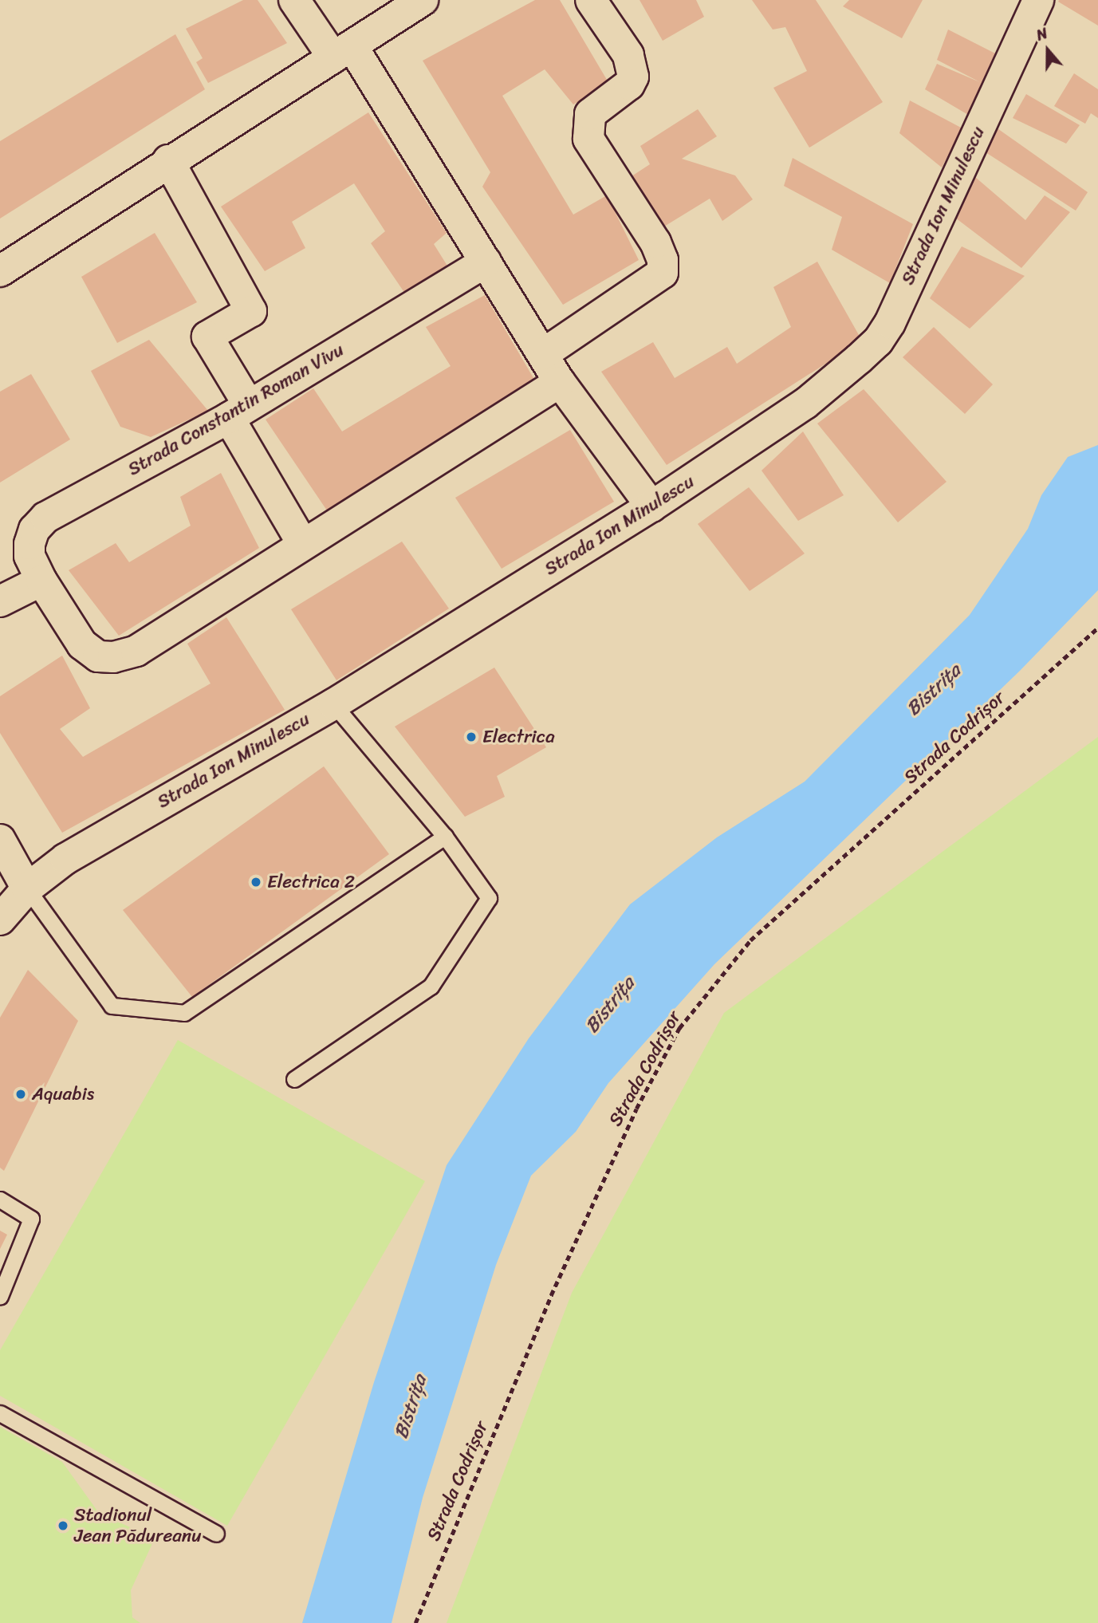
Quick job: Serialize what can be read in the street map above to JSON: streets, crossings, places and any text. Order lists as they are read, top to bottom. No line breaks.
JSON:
{"streets":{"street":["Strada Ion Minulescu","Strada Constantin Roman Vivu"],"path":["Strada Codrișor"]},"water":["Bistrița"],"places":["Electrica","Electrica 2","Aquabis","Stadionul Jean Pădureanu"],"north":"top"}
